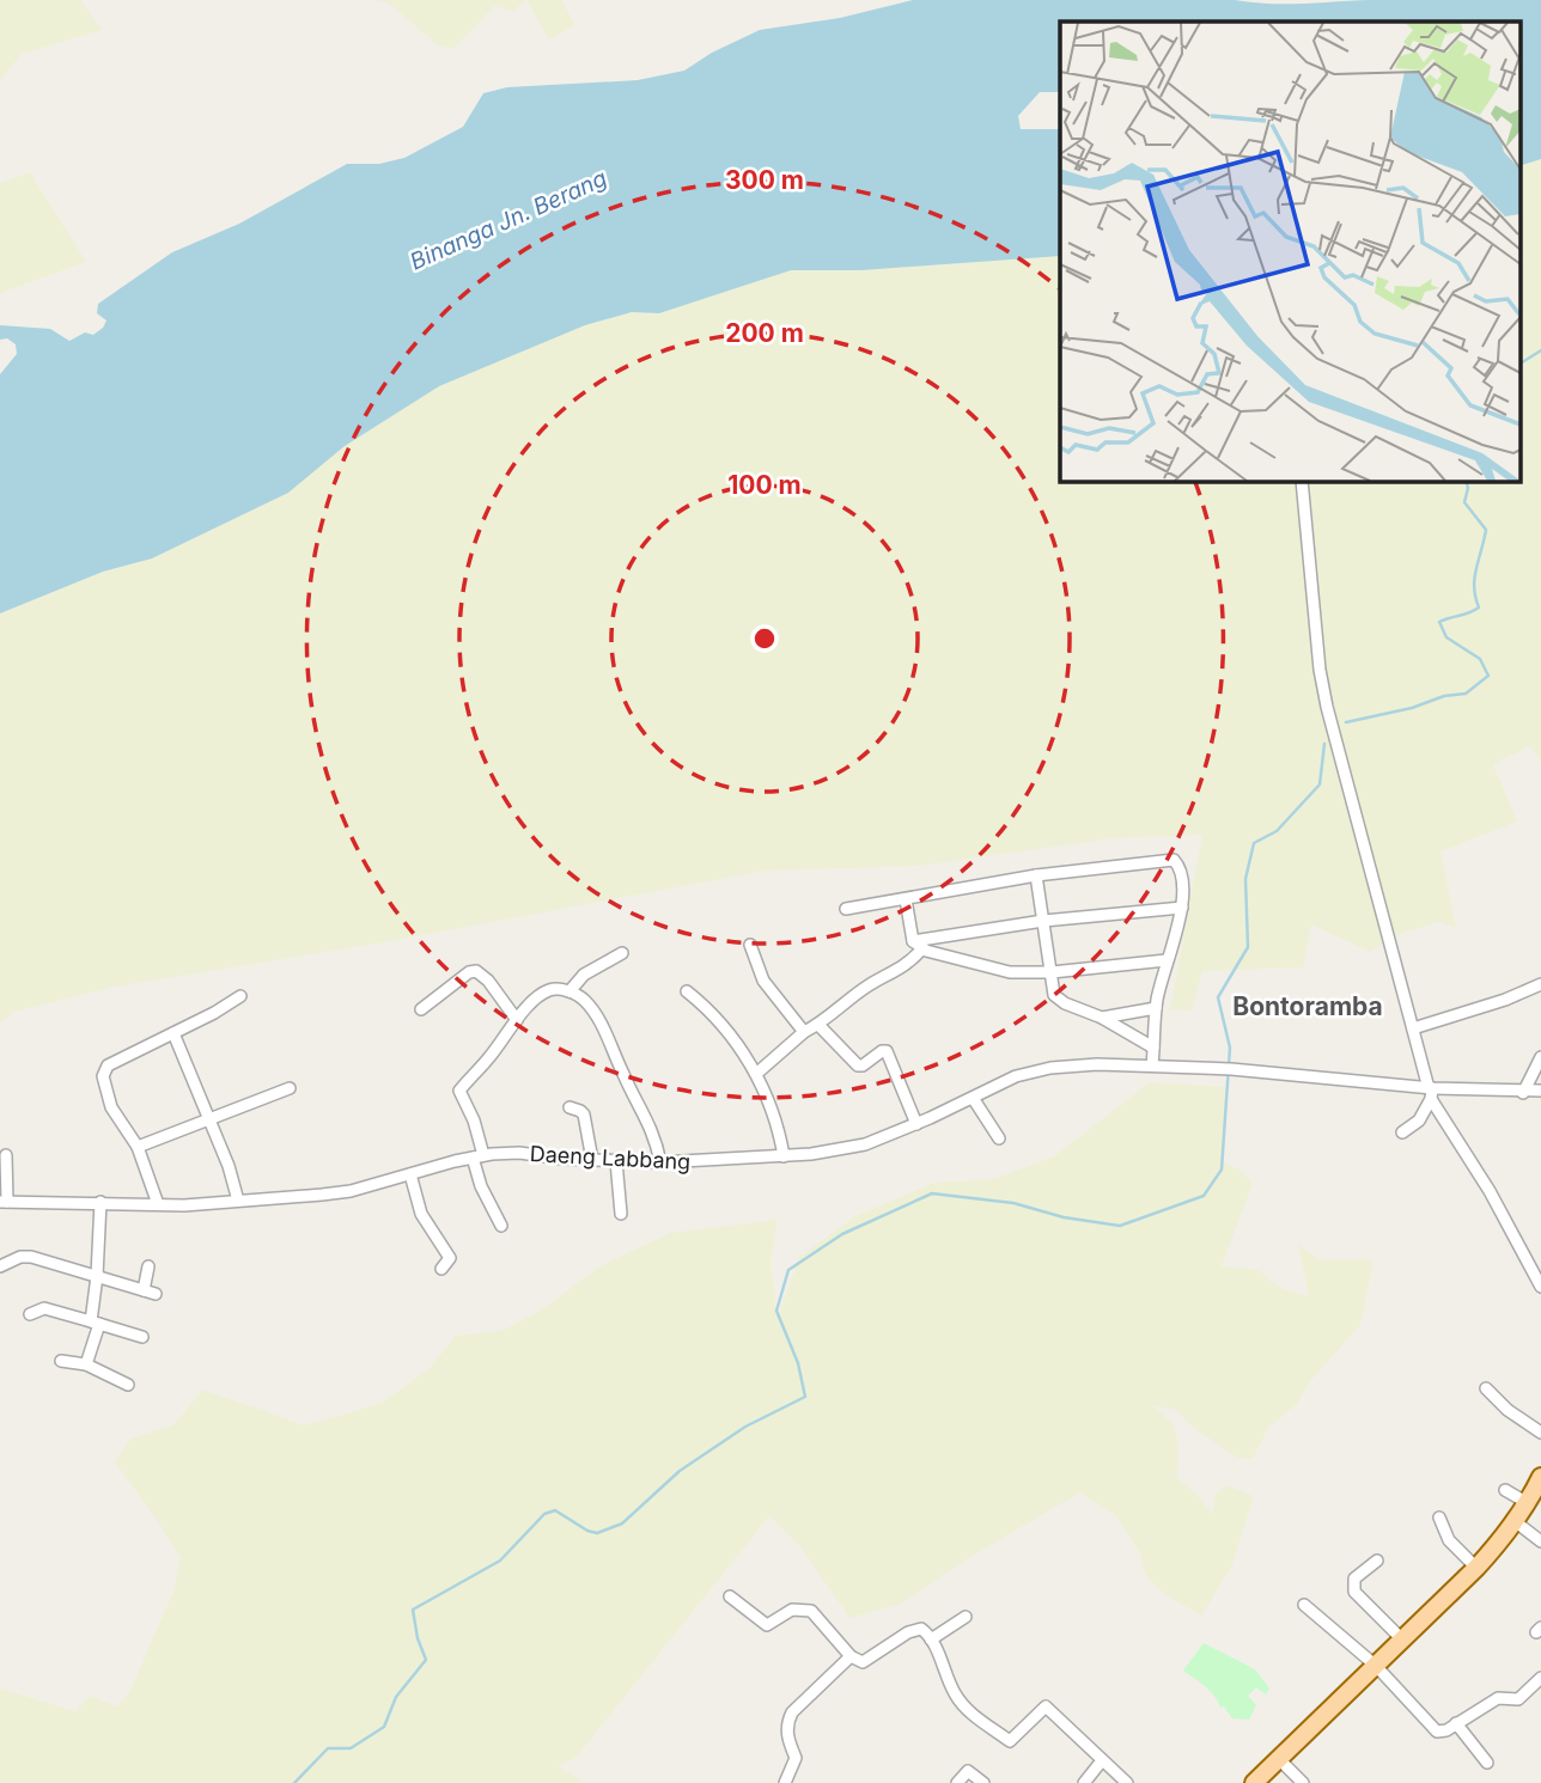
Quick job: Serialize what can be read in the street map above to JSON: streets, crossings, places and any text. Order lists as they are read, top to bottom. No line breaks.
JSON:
{"streets":{"street":["Daeng Labbang"]},"districts":["Bontoramba"],"water":["Binanga Jn. Berang"],"rings":["300 m","200 m","100 m"]}
